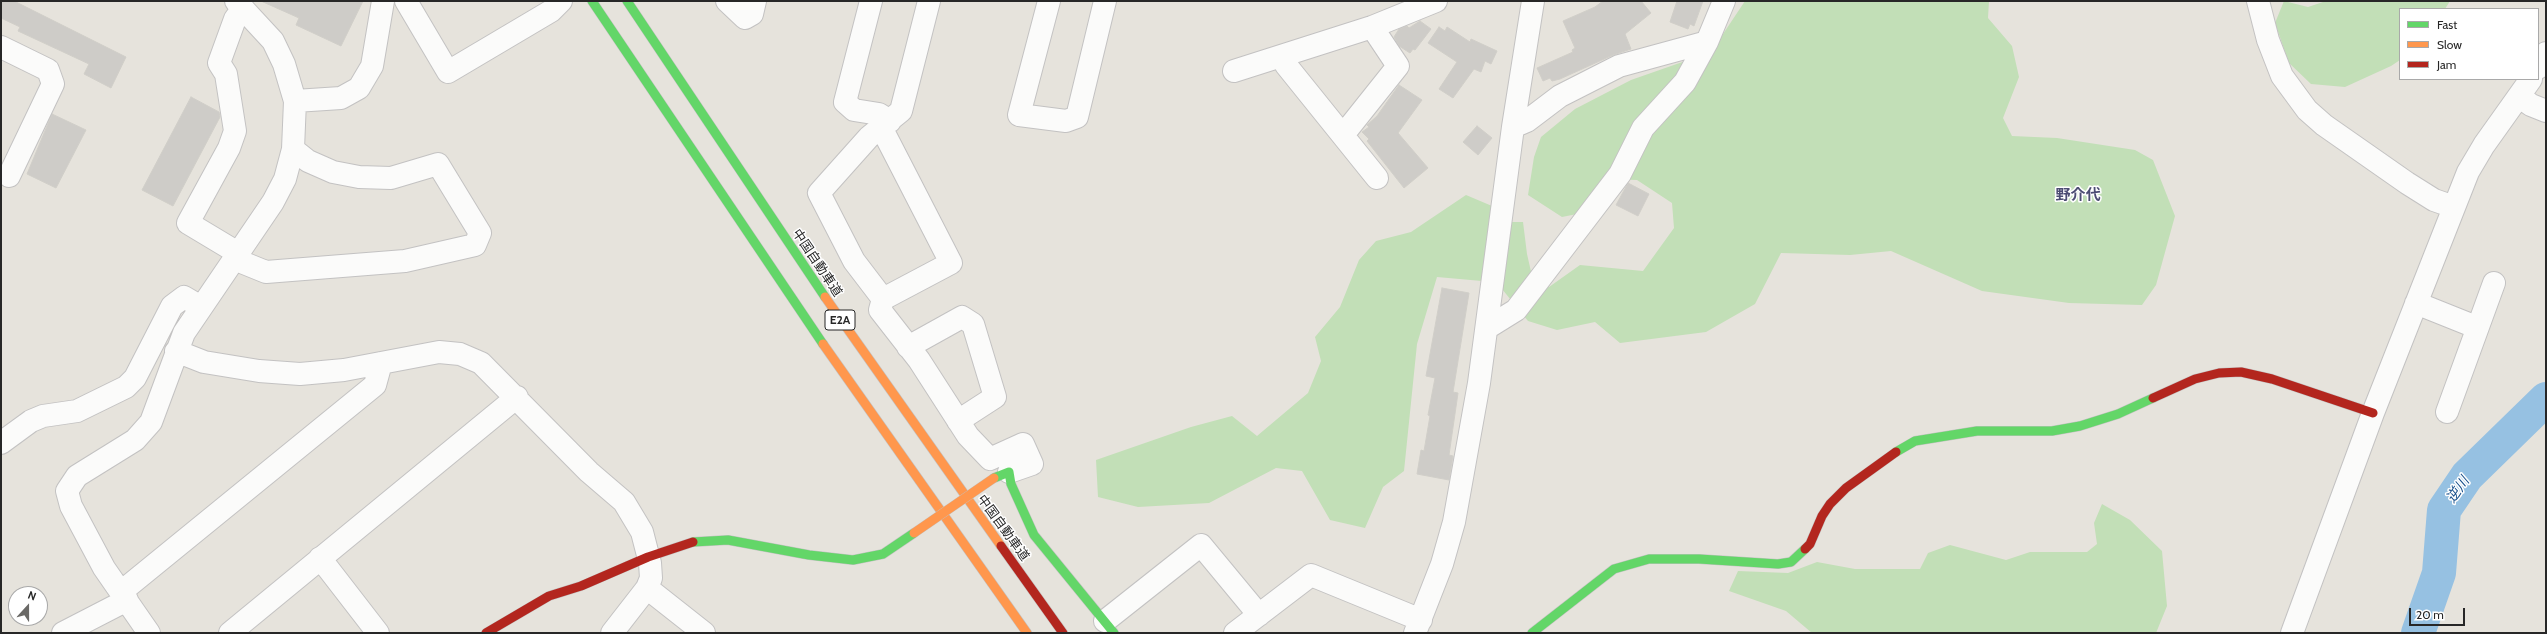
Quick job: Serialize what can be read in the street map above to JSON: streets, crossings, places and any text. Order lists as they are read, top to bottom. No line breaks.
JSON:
{"streets":{"main road":["中国自動車道","E2A"]},"districts":["野介代"],"water":["逆川"],"legend":["Fast","Slow","Jam"],"scale_bar":"20 m","north":"top"}
